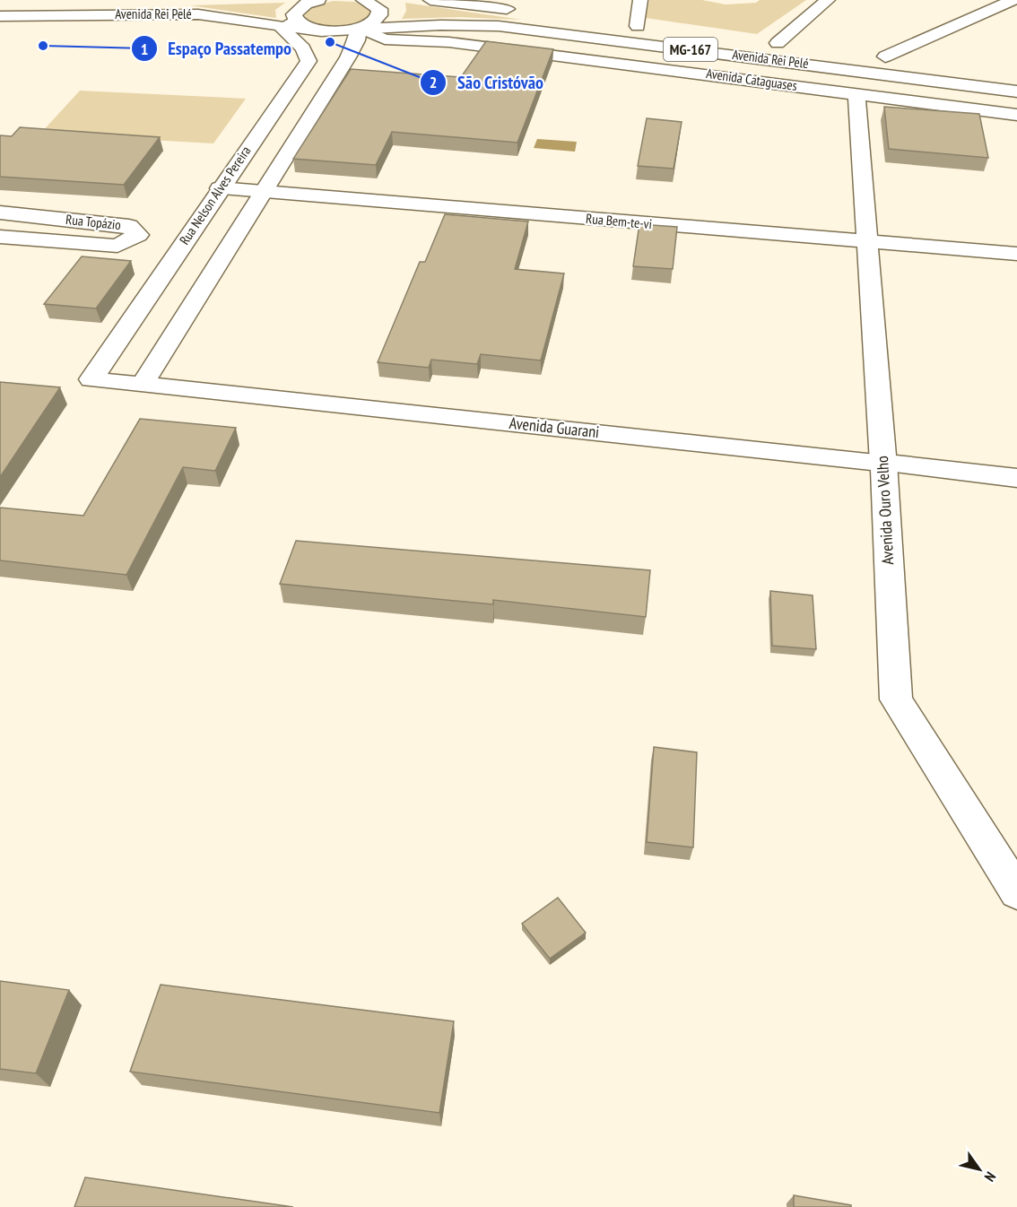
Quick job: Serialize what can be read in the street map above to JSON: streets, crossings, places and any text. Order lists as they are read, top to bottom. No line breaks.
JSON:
{"streets":{"street":["Avenida Rei Pelé","MG-167","Avenida Cataguases","Rua Nelson Alves Pereira","Rua Bem-te-vi","Rua Topázio","Avenida Guarani","Avenida Ouro Velho"]},"crossings":[["Avenida Rei Pelé","Avenida Cataguases"],["Avenida Rei Pelé","Rua Nelson Alves Pereira"],["Avenida Cataguases","Avenida Ouro Velho"],["Rua Nelson Alves Pereira","Rua Bem-te-vi"],["Rua Nelson Alves Pereira","Avenida Guarani"],["Rua Bem-te-vi","Avenida Ouro Velho"],["Avenida Guarani","Avenida Ouro Velho"]],"places":["São Cristóvão","Espaço Passatempo"],"north":"bottom right"}
